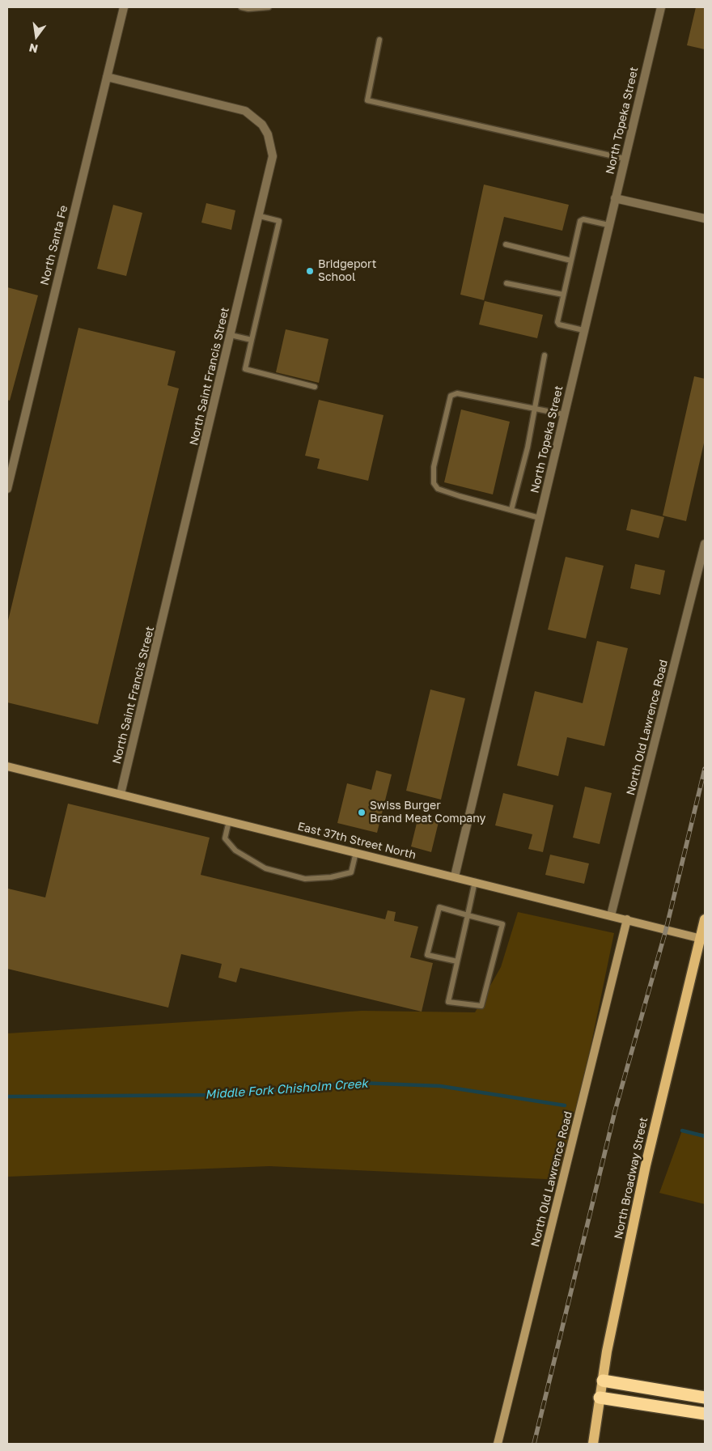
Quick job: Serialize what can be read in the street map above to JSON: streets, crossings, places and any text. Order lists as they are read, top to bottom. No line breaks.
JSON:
{"streets":{"main road":["North Old Lawrence Road","East 37th Street North","North Broadway Street"],"street":["North Topeka Street","North Santa Fe","North Saint Francis Street"]},"crossings":[["North Topeka Street","East 37th Street North"],["North Santa Fe","North Saint Francis Street"],["North Saint Francis Street","East 37th Street North"],["North Old Lawrence Road","East 37th Street North"],["East 37th Street North","North Broadway Street"]],"water":["Middle Fork Chisholm Creek"],"places":["Bridgeport School","Swiss Burger Brand Meat Company"],"north":"bottom"}
